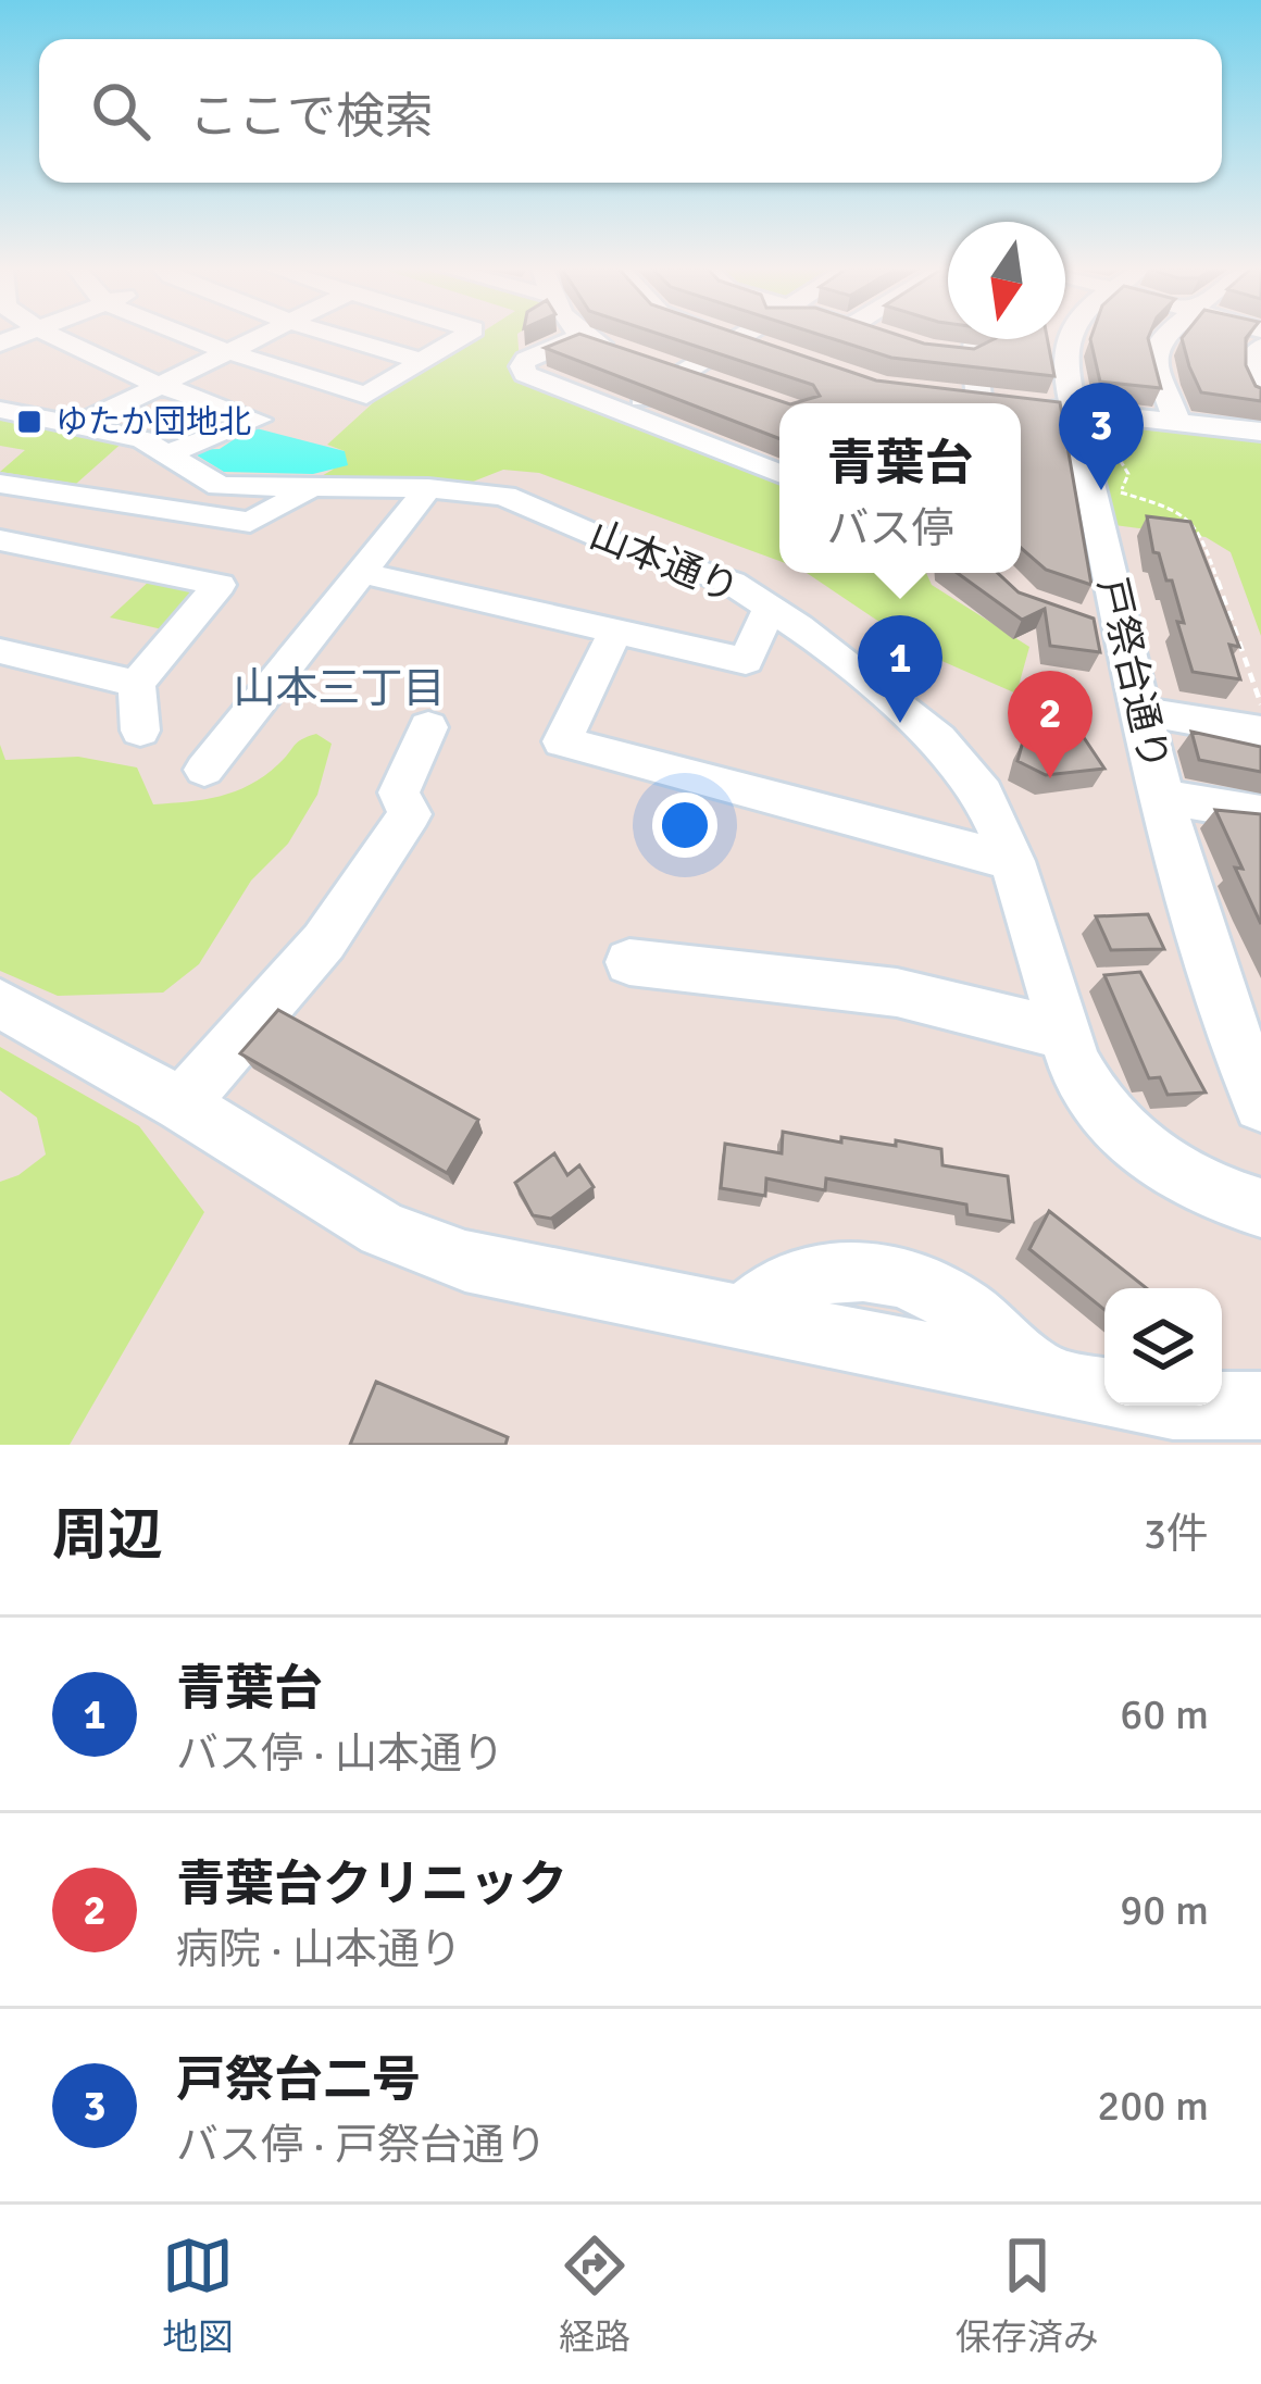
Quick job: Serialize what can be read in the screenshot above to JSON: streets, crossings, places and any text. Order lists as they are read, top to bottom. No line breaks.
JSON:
{"streets":{"street":["山本通り","戸祭台通り"]},"districts":["山本三丁目"],"places":{"transit":["ゆたか団地北"]},"north":"bottom","page":{"search":"ここで検索","pins":["3","1","2"],"popup":["青葉台","バス停"],"heading":["周辺","3件"],"list":[{"mark":"1","name":"青葉台","note":"バス停 · 山本通り","value":"60 m"},{"mark":"2","name":"青葉台クリニック","note":"病院 · 山本通り","value":"90 m"},{"mark":"3","name":"戸祭台二号","note":"バス停 · 戸祭台通り","value":"200 m"}],"nav":["地図","経路","保存済み"]}}
